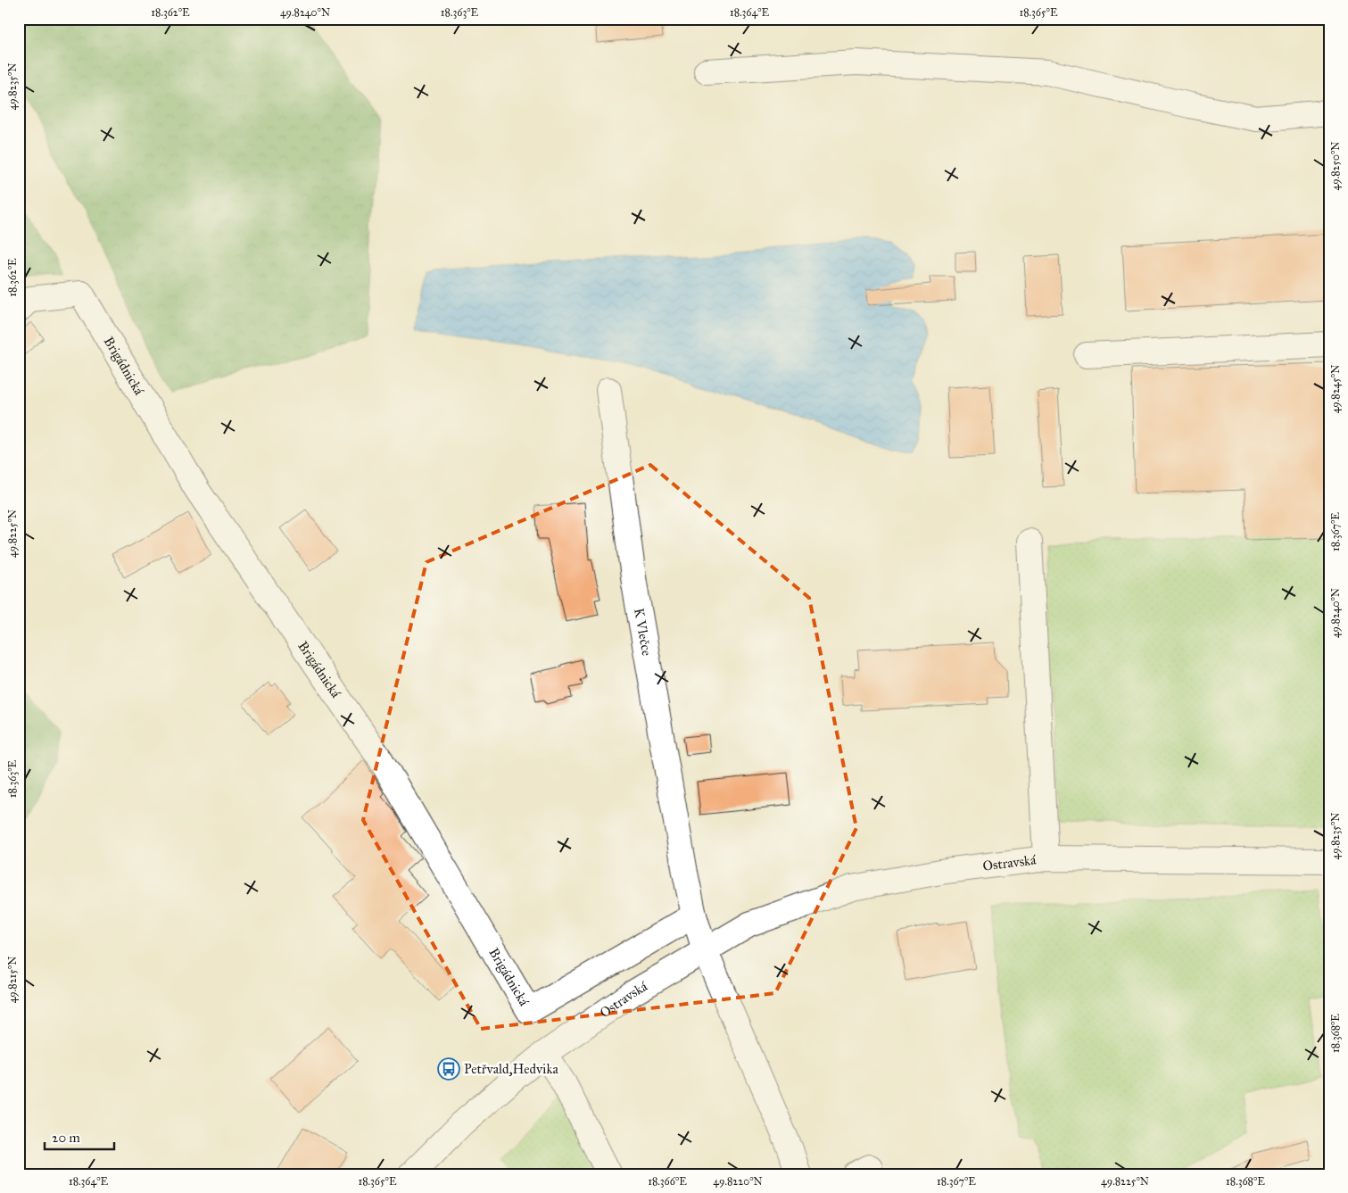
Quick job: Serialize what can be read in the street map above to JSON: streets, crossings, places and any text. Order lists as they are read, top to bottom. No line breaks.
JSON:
{"streets":{"street":["Brigádnická","K Vlečce","Ostravská"]},"crossings":[["Brigádnická","K Vlečce"],["K Vlečce","Ostravská"]],"places":{"bus stop":["Petřvald,Hedvika"]},"scale_bar":"20 m","coordinates":["18.362°E","49.8240°N","18.363°E","18.364°E","18.365°E","49.8235°N","49.8250°N","49.8245°N","18.367°E","49.8225°N","49.8215°N","18.368°E","18.366°E","49.8220°N"]}
